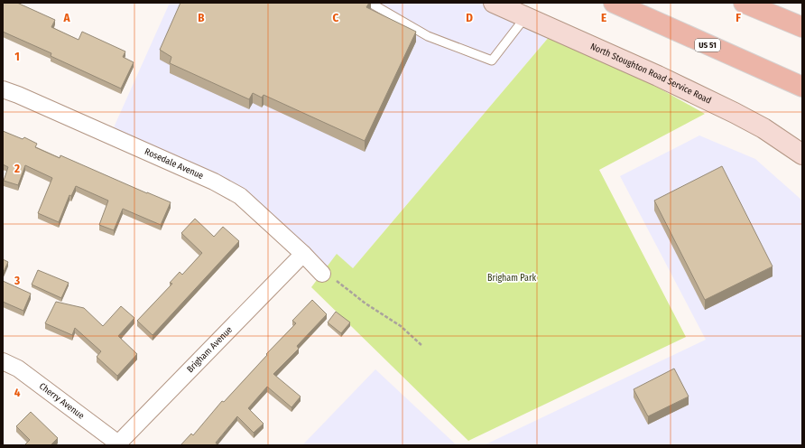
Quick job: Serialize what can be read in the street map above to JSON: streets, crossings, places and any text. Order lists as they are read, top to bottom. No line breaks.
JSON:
{"streets":{"main road":["US 51"],"street":["North Stoughton Road Service Road","Rosedale Avenue","Brigham Avenue","Cherry Avenue"]},"crossings":[["Rosedale Avenue","Brigham Avenue"],["Brigham Avenue","Cherry Avenue"]],"parks":["Brigham Park"],"grid":{"columns":["A","B","C","D","E","F"],"rows":["1","2","3","4"]}}
